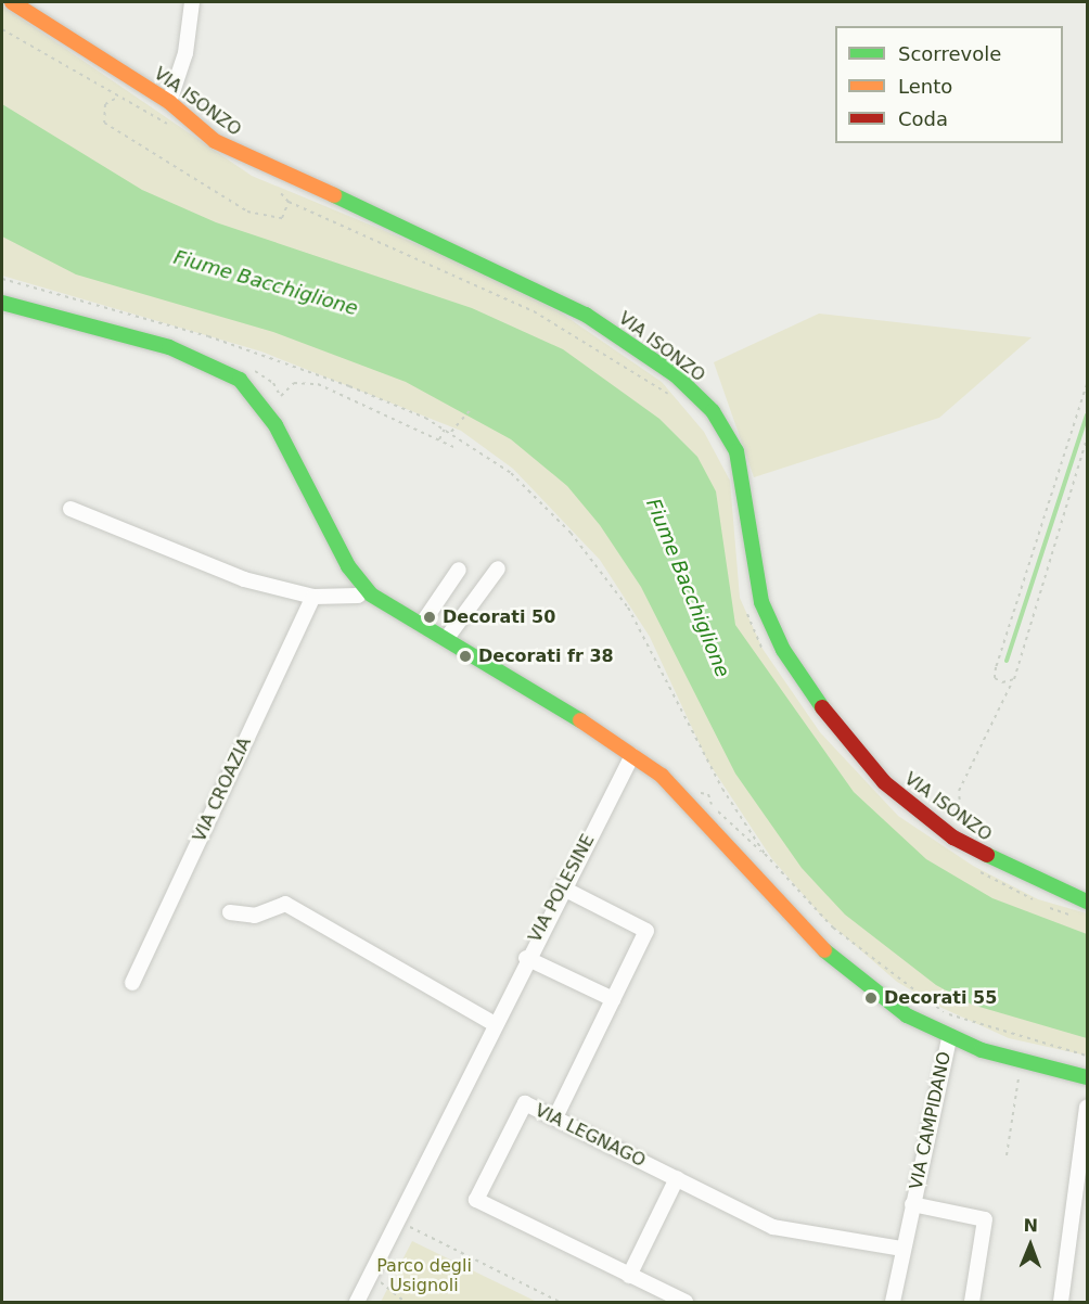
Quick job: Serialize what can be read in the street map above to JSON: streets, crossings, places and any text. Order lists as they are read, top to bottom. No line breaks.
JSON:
{"streets":{"street":["VIA ISONZO","VIA CROAZIA","VIA POLESINE","VIA CAMPIDANO","VIA LEGNAGO"]},"crossings":[["VIA CAMPIDANO","VIA LEGNAGO"]],"water":["Fiume Bacchiglione"],"parks":["Parco degli Usignoli"],"places":["Decorati 50","Decorati fr 38","Decorati 55"],"legend":["Scorrevole","Lento","Coda"],"north":"top"}
